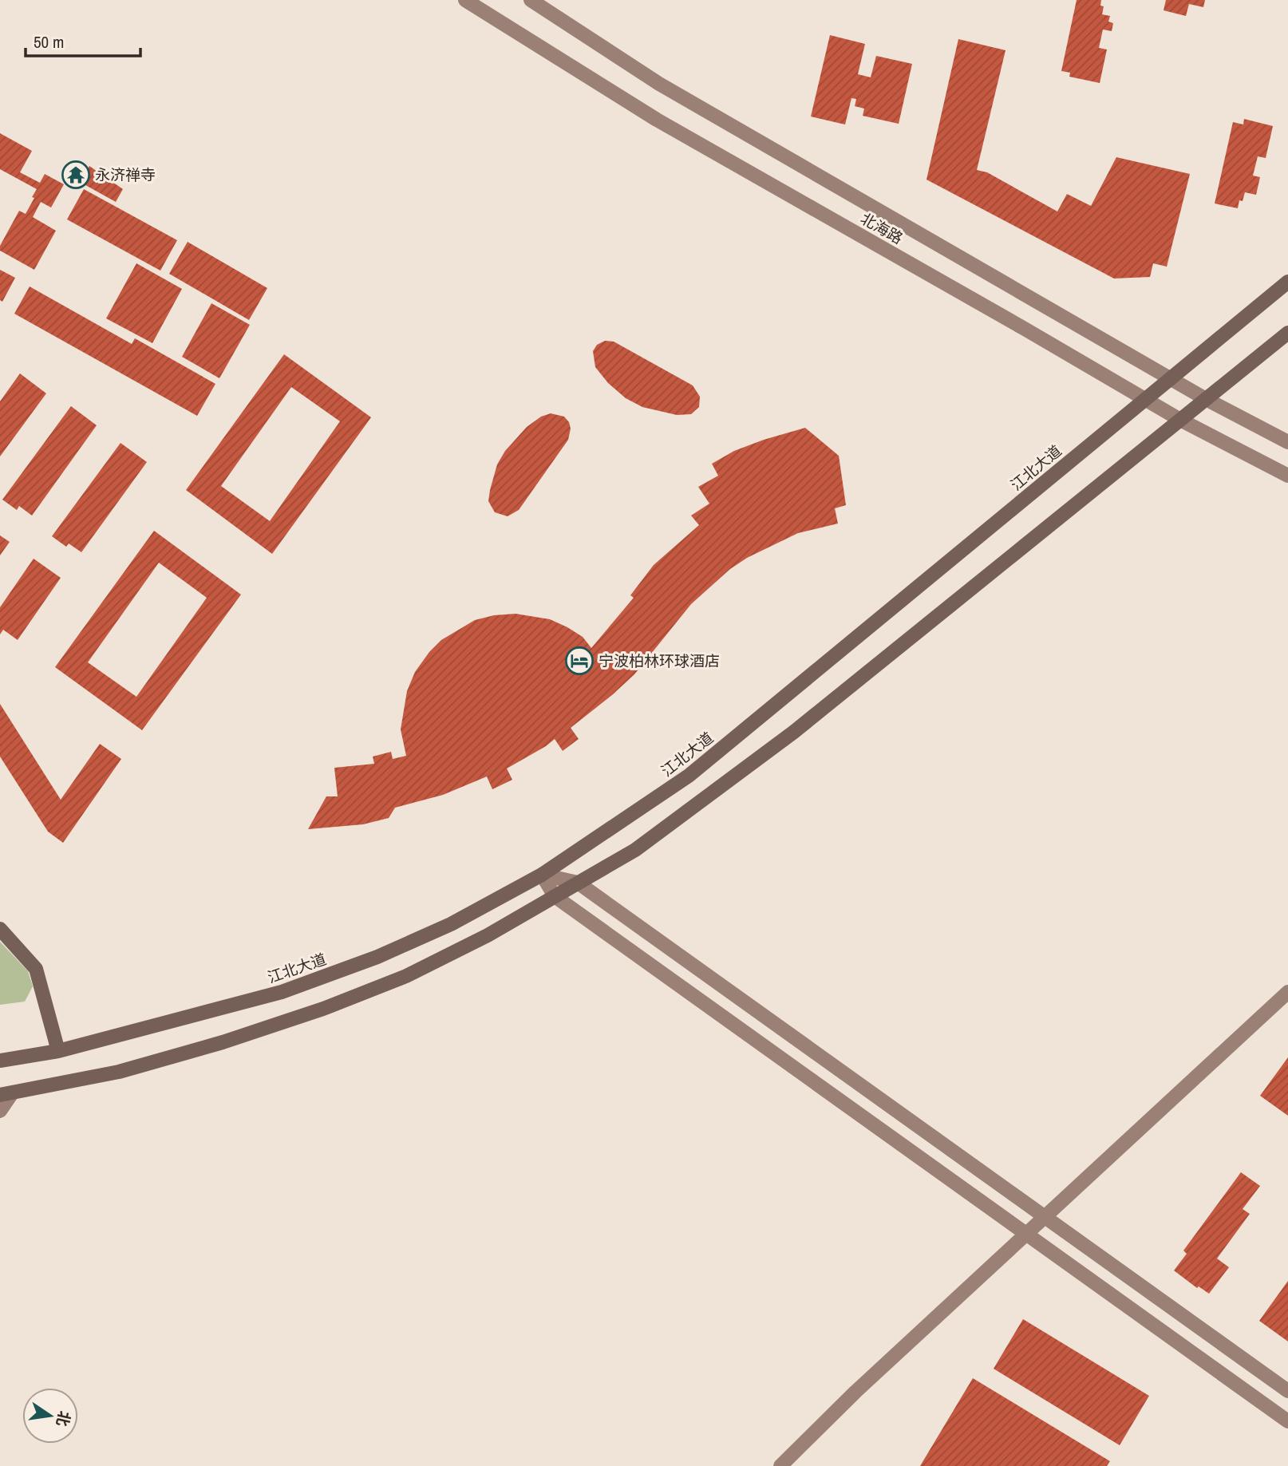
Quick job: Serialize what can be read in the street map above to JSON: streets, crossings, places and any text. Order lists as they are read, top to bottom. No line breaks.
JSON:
{"streets":{"main road":["江北大道"],"street":["北海路"]},"crossings":[["北海路","江北大道"]],"places":{"temple":["永济禅寺"],"hotel":["宁波柏林环球酒店"]},"scale_bar":"50 m","north":"right"}
